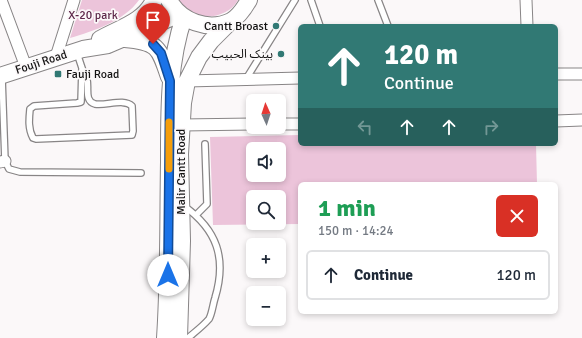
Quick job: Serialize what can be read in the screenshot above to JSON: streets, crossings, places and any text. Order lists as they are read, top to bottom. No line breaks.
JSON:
{"streets":{"main road":["Fouji Road","Malir Cantt Road"]},"crossings":[["Fouji Road","Malir Cantt Road"]],"parks":["X-20 park"],"places":{"other":["Cantt Broast","بينک الحبيب"],"transit":["Fauji Road"]},"north":"top","page":{"turn":["120 m","Continue"],"map_buttons":["+","−"],"heading":["1 min","150 m · 14:24"],"list":[{"name":"Continue","value":"120 m"}]}}
